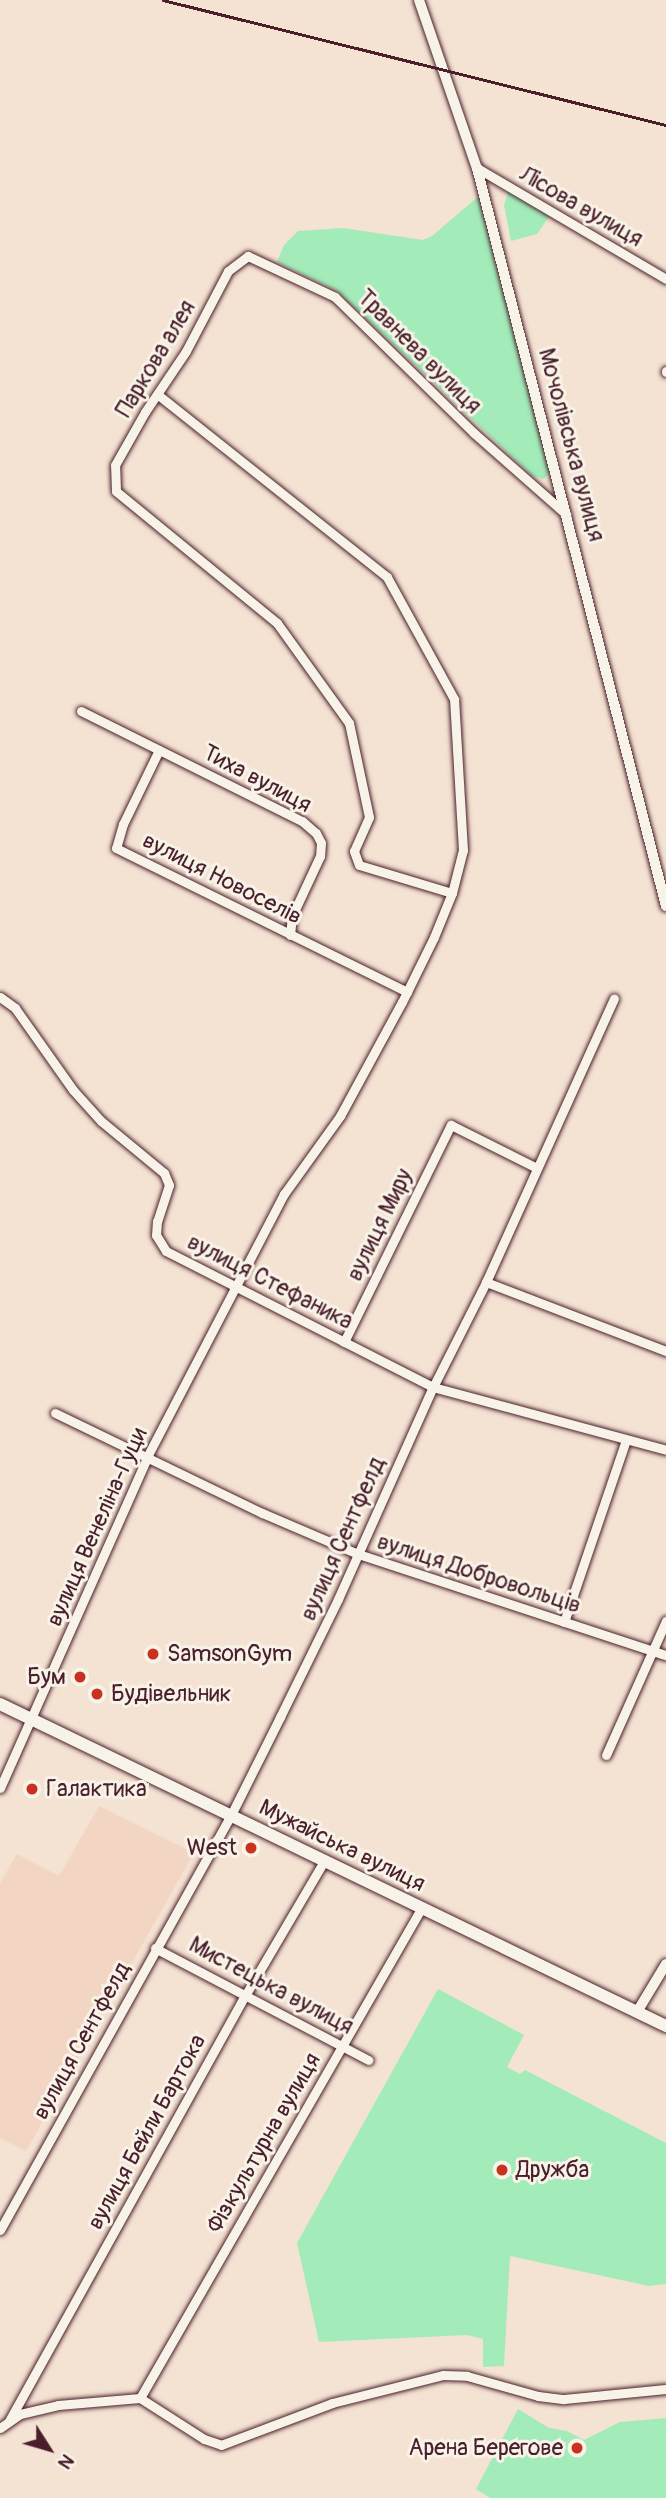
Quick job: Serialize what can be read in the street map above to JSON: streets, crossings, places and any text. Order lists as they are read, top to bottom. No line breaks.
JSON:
{"streets":{"highway":["Мужайська вулиця"],"main road":["Мочолівська вулиця"],"street":["Лісова вулиця","Травнева вулиця","Паркова алея","Тиха вулиця","вулиця Новоселів","вулиця Миру","вулиця Стефаника","вулиця Венеліна-Гуци","вулиця Сентфелд","вулиця Добровольців","Мистецька вулиця","вулиця Бейли Бартока","Фізкультурна вулиця"]},"crossings":[["Лісова вулиця","Мочолівська вулиця"],["Травнева вулиця","Паркова алея"],["Травнева вулиця","Мочолівська вулиця"],["Паркова алея","вулиця Венеліна-Гуци"],["Тиха вулиця","вулиця Новоселів"],["вулиця Новоселів","вулиця Венеліна-Гуци"],["вулиця Миру","вулиця Стефаника"],["вулиця Миру","вулиця Сентфелд"],["вулиця Стефаника","вулиця Венеліна-Гуци"],["вулиця Стефаника","вулиця Сентфелд"],["вулиця Венеліна-Гуци","вулиця Добровольців"],["вулиця Венеліна-Гуци","Мужайська вулиця"],["вулиця Сентфелд","вулиця Добровольців"],["вулиця Сентфелд","Мужайська вулиця"],["вулиця Сентфелд","Мистецька вулиця"],["Мужайська вулиця","вулиця Бейли Бартока"],["Мужайська вулиця","Фізкультурна вулиця"],["Мистецька вулиця","вулиця Бейли Бартока"],["Мистецька вулиця","Фізкультурна вулиця"]],"places":["SamsonGym","Бум","Будівельник","Галактика","West","Дружба","Арена Берегове"],"north":"bottom right"}
